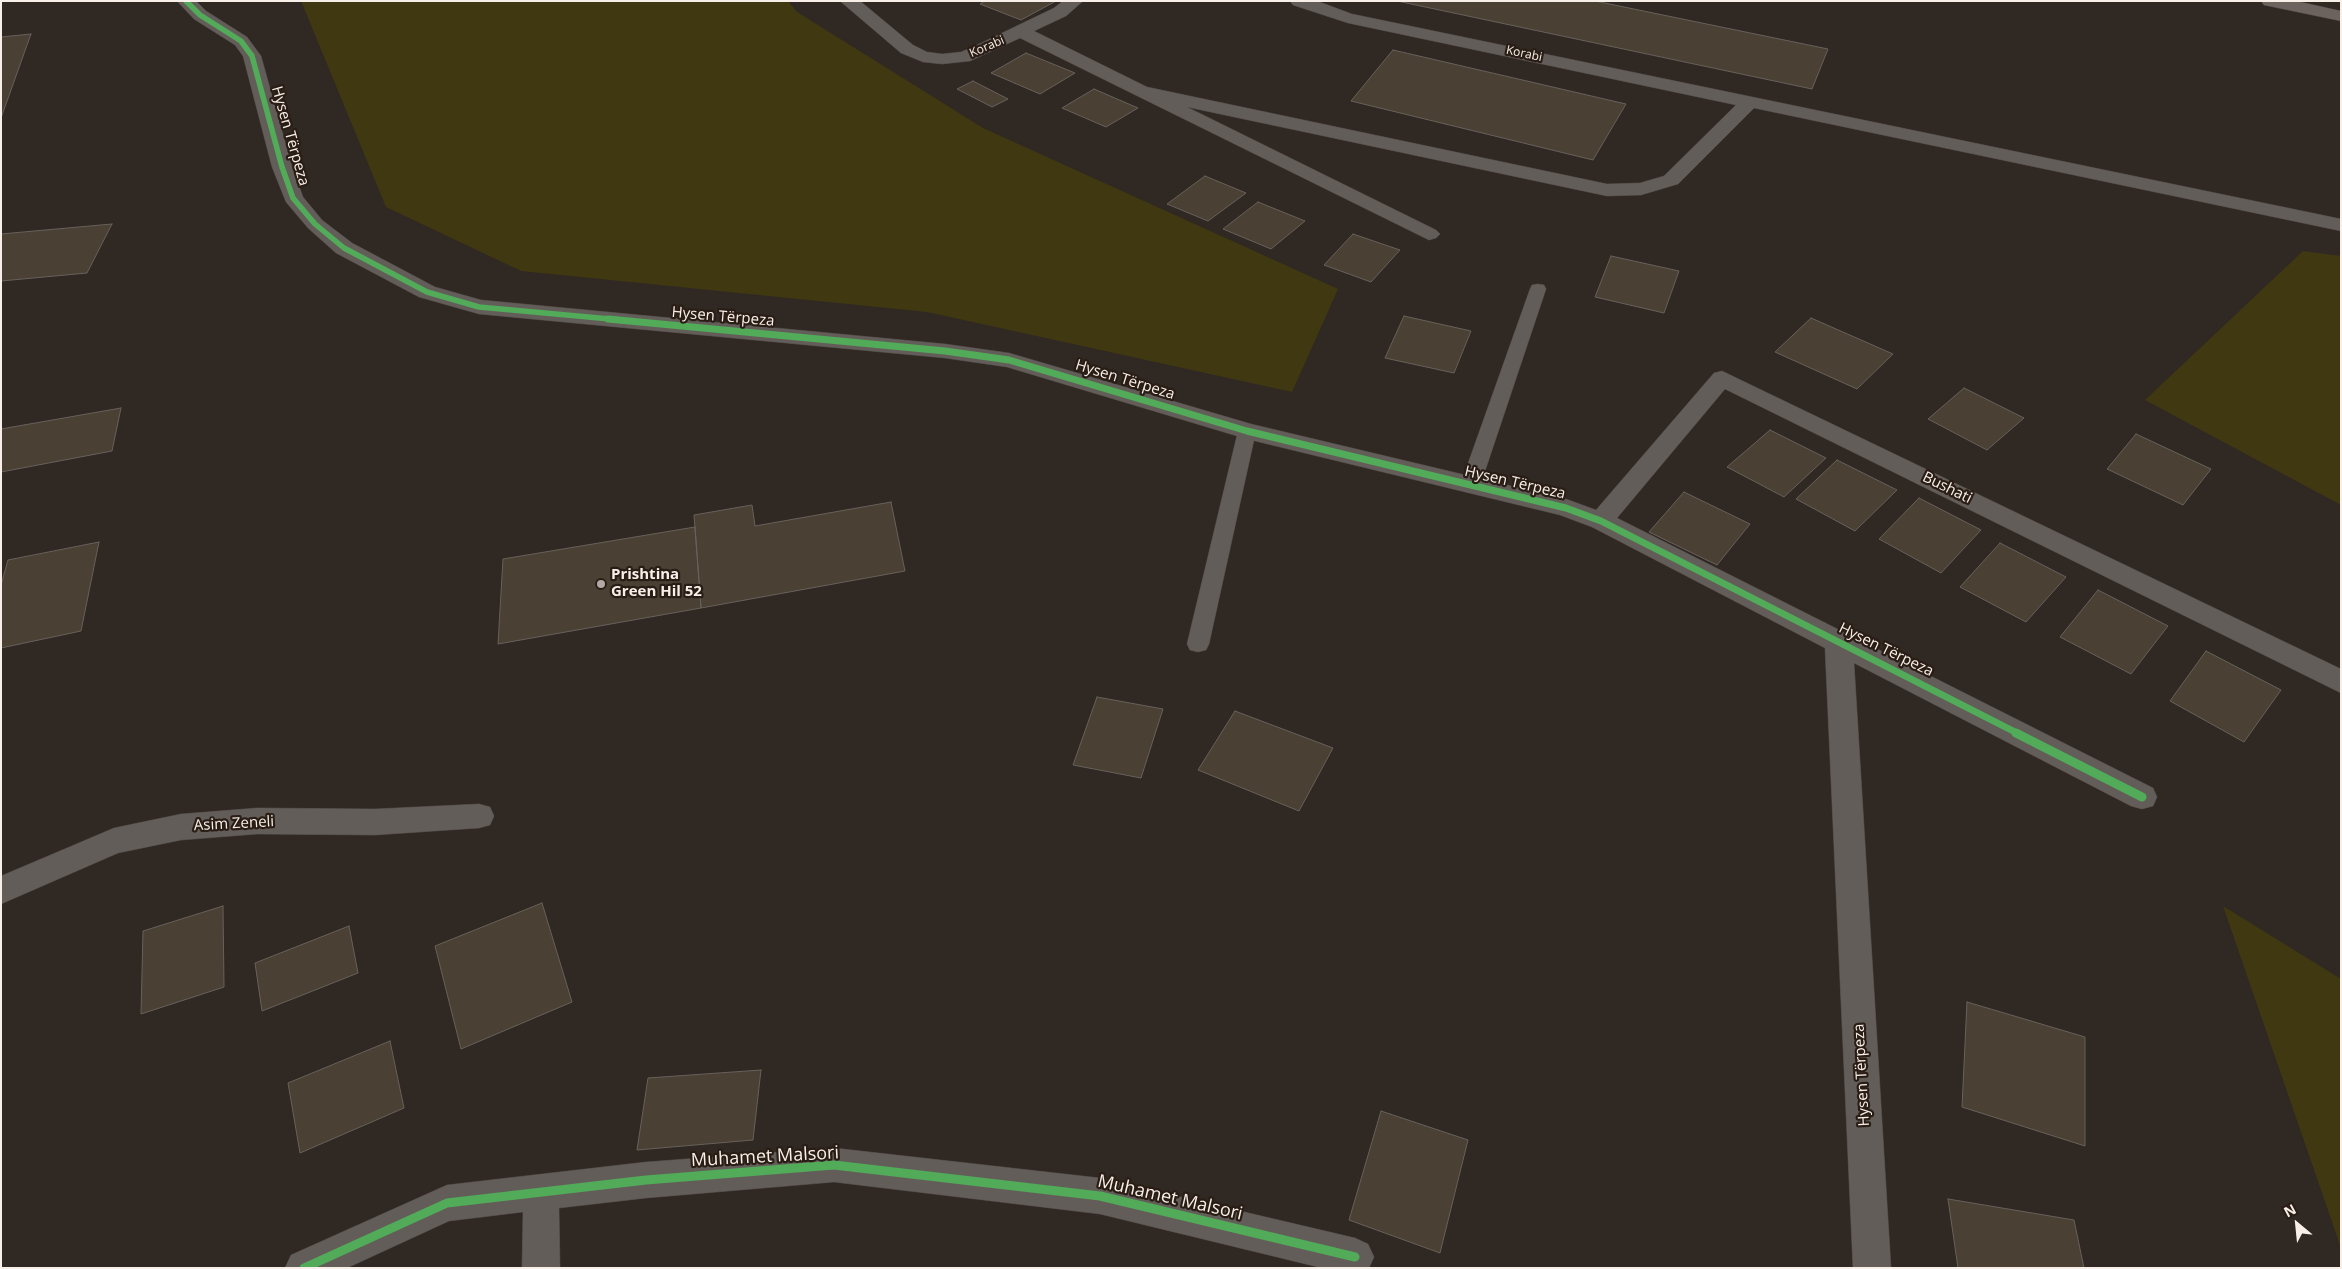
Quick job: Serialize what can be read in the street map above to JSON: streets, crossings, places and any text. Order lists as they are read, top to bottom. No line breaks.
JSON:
{"streets":{"street":["Korabi","Hysen Tërpeza","Bushati","Asim Zeneli","Muhamet Malsori"]},"crossings":[["Hysen Tërpeza","Bushati"]],"places":["Prishtina Green Hil 52"],"north":"top left"}
